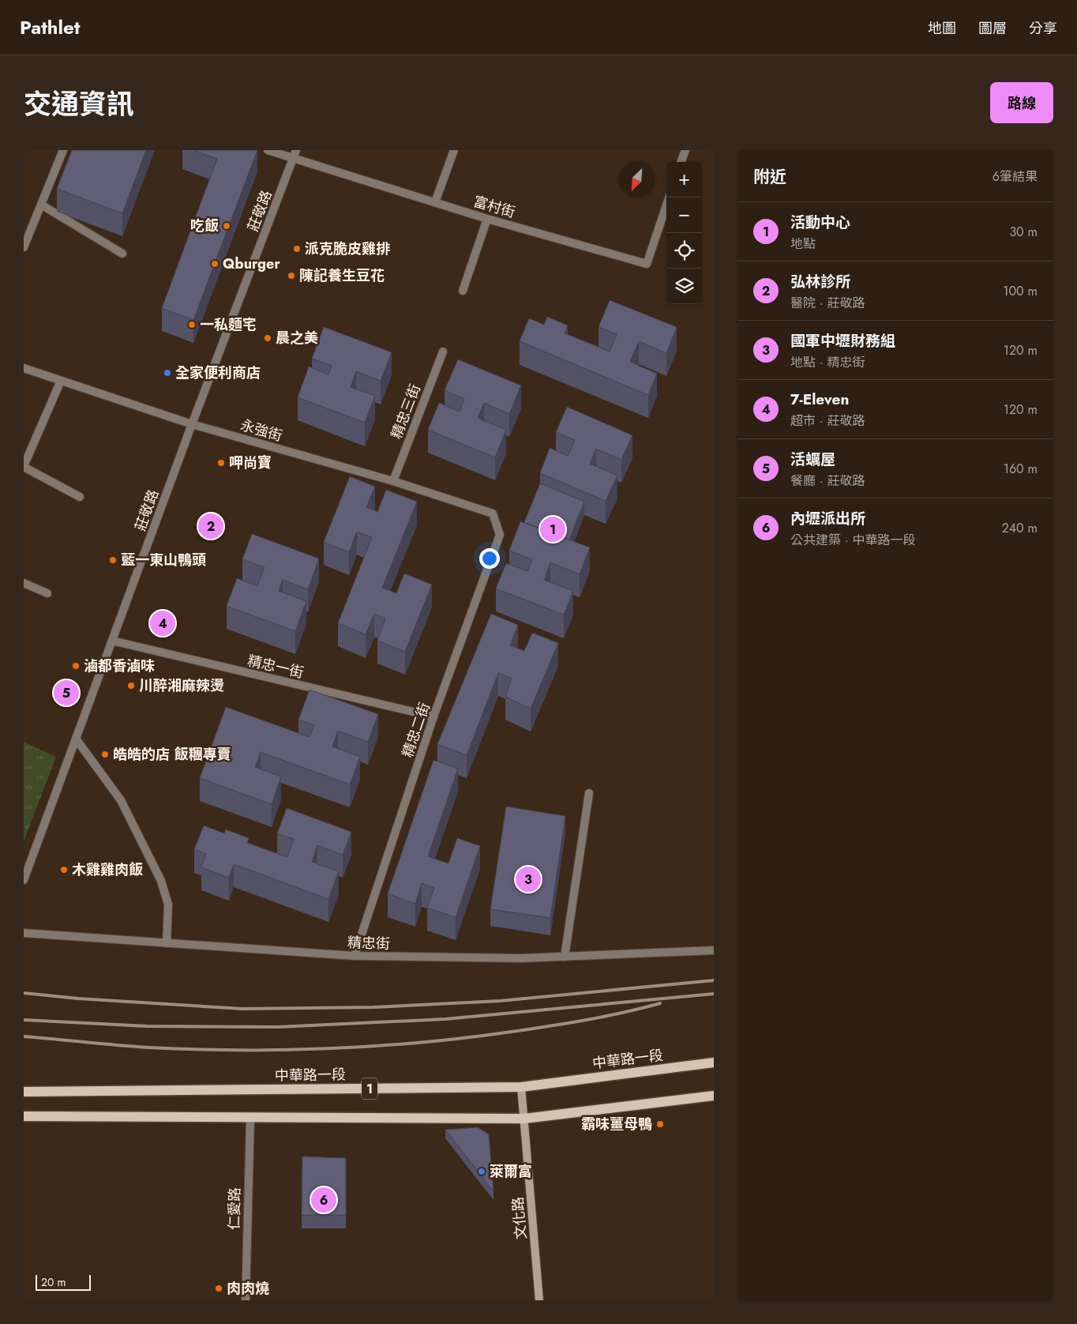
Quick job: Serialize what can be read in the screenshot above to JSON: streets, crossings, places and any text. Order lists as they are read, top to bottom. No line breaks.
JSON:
{"streets":{"main road":["中華路一段","1"],"street":["富村街","莊敬路","精忠三街","永強街","精忠一街","精忠二街","精忠街","仁愛路","文化路"]},"crossings":[["富村街","莊敬路"],["莊敬路","永強街"],["莊敬路","精忠一街"],["精忠三街","永強街"],["永強街","精忠二街"],["精忠一街","精忠二街"],["精忠二街","精忠街"],["中華路一段","文化路"],["1","仁愛路"],["1","文化路"]],"places":["吃飯","派克脆皮雞排","Qburger","陳記養生豆花","一私麵宅","晨之美","全家便利商店","呷尚寶","藍一東山鴨頭","滷都香滷味","川醉湘麻辣燙","皓皓的店 飯糰專賣","木雞雞肉飯","霸味薑母鴨","萊爾富","肉肉燒"],"scale_bar":"20 m","north":"bottom left","page":{"header":"Pathlet","nav":["地圖","圖層","分享"],"title":"交通資訊","buttons":"路線","heading":["附近","6筆結果"],"map_buttons":["+","−"],"list":[{"mark":"1","name":"活動中心","note":"地點","value":"30 m"},{"mark":"2","name":"弘林診所","note":"醫院 · 莊敬路","value":"100 m"},{"mark":"3","name":"國軍中壢財務組","note":"地點 · 精忠街","value":"120 m"},{"mark":"4","name":"7-Eleven","note":"超市 · 莊敬路","value":"120 m"},{"mark":"5","name":"活蠣屋","note":"餐廳 · 莊敬路","value":"160 m"},{"mark":"6","name":"內壢派出所","note":"公共建築 · 中華路一段","value":"240 m"}],"pins":["2","1","4","5","3","6"],"scale":"20 m"}}
